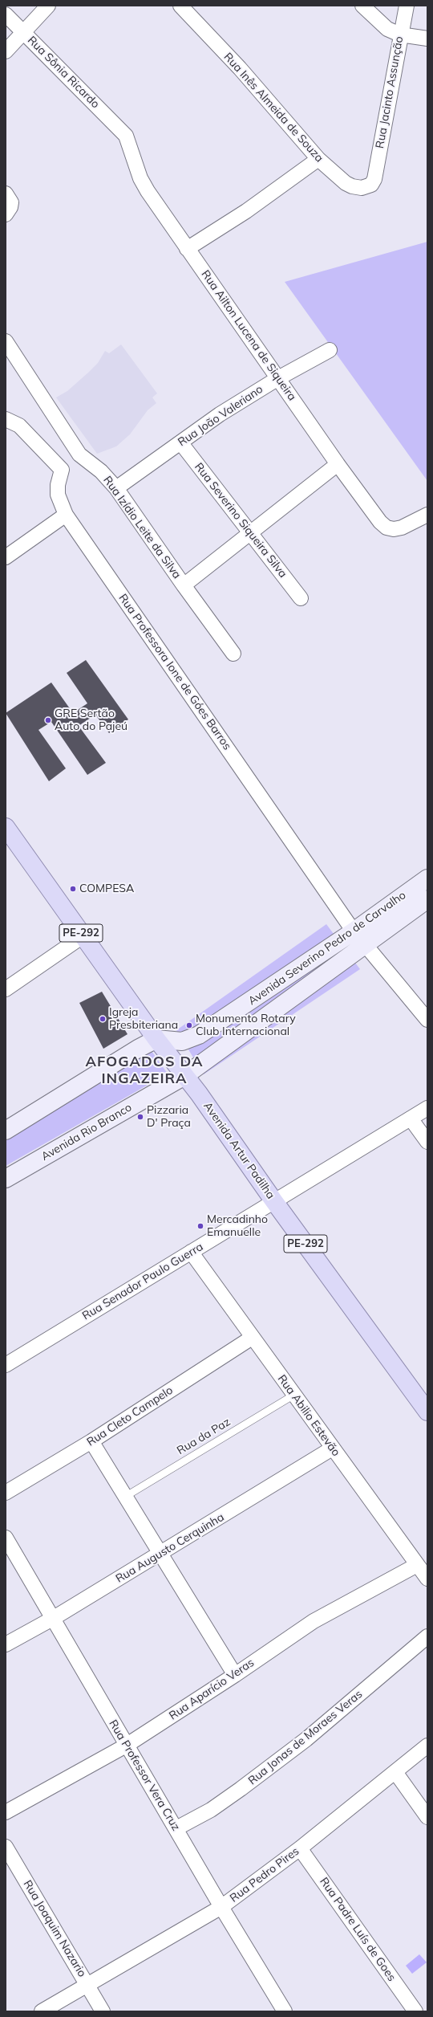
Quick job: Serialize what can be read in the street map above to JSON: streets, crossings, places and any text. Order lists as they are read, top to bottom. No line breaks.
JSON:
{"streets":{"main road":["PE-292","Avenida Severino Pedro de Carvalho","Avenida Rio Branco","Avenida Artur Padilha"],"street":["Rua Sônia Ricardo","Rua Jacinto Assunção","Rua Inês Almeida de Souza","Rua Ailton Lucena de Siqueira","Rua João Valeriano","Rua Severino Siqueira Silva","Rua Izídio Leite da Silva","Rua Professora Ione de Góes Barros","Rua Senador Paulo Guerra","Rua Abilio Estevão","Rua Cleto Campelo","Rua Augusto Cerquinha","Rua Aparício Veras","Rua Jonas de Moraes Veras","Rua Professor Vera Cruz","Rua Pedro Pires","Rua Joaquim Nazario","Rua Padre Luís de Goes"],"lane":["Rua da Paz"]},"crossings":[["Rua Sônia Ricardo","Rua Ailton Lucena de Siqueira"],["Rua Jacinto Assunção","Rua Inês Almeida de Souza"],["Rua Ailton Lucena de Siqueira","Rua João Valeriano"],["Rua João Valeriano","Rua Severino Siqueira Silva"],["Rua João Valeriano","Rua Izídio Leite da Silva"],["Rua Professora Ione de Góes Barros","Avenida Severino Pedro de Carvalho"],["Avenida Severino Pedro de Carvalho","Avenida Rio Branco"],["Avenida Severino Pedro de Carvalho","Avenida Artur Padilha"],["Avenida Rio Branco","Avenida Artur Padilha"],["Avenida Artur Padilha","Rua Senador Paulo Guerra"],["Rua Senador Paulo Guerra","Rua Abilio Estevão"],["Rua Abilio Estevão","Rua Cleto Campelo"],["Rua Abilio Estevão","Rua da Paz"],["Rua Abilio Estevão","Rua Augusto Cerquinha"],["Rua Abilio Estevão","Rua Aparício Veras"],["Rua Augusto Cerquinha","Rua Professor Vera Cruz"],["Rua Aparício Veras","Rua Professor Vera Cruz"],["Rua Jonas de Moraes Veras","Rua Professor Vera Cruz"],["Rua Professor Vera Cruz","Rua Pedro Pires"],["Rua Pedro Pires","Rua Joaquim Nazario"],["Rua Pedro Pires","Rua Padre Luís de Goes"]],"districts":["AFOGADOS DA INGAZEIRA"],"places":["GRE Sertão Auto do Pajeú","COMPESA","Igreja Presbiteriana","Monumento Rotary Club Internacional","Pizzaria D' Praça","Mercadinho Emanuelle"]}
